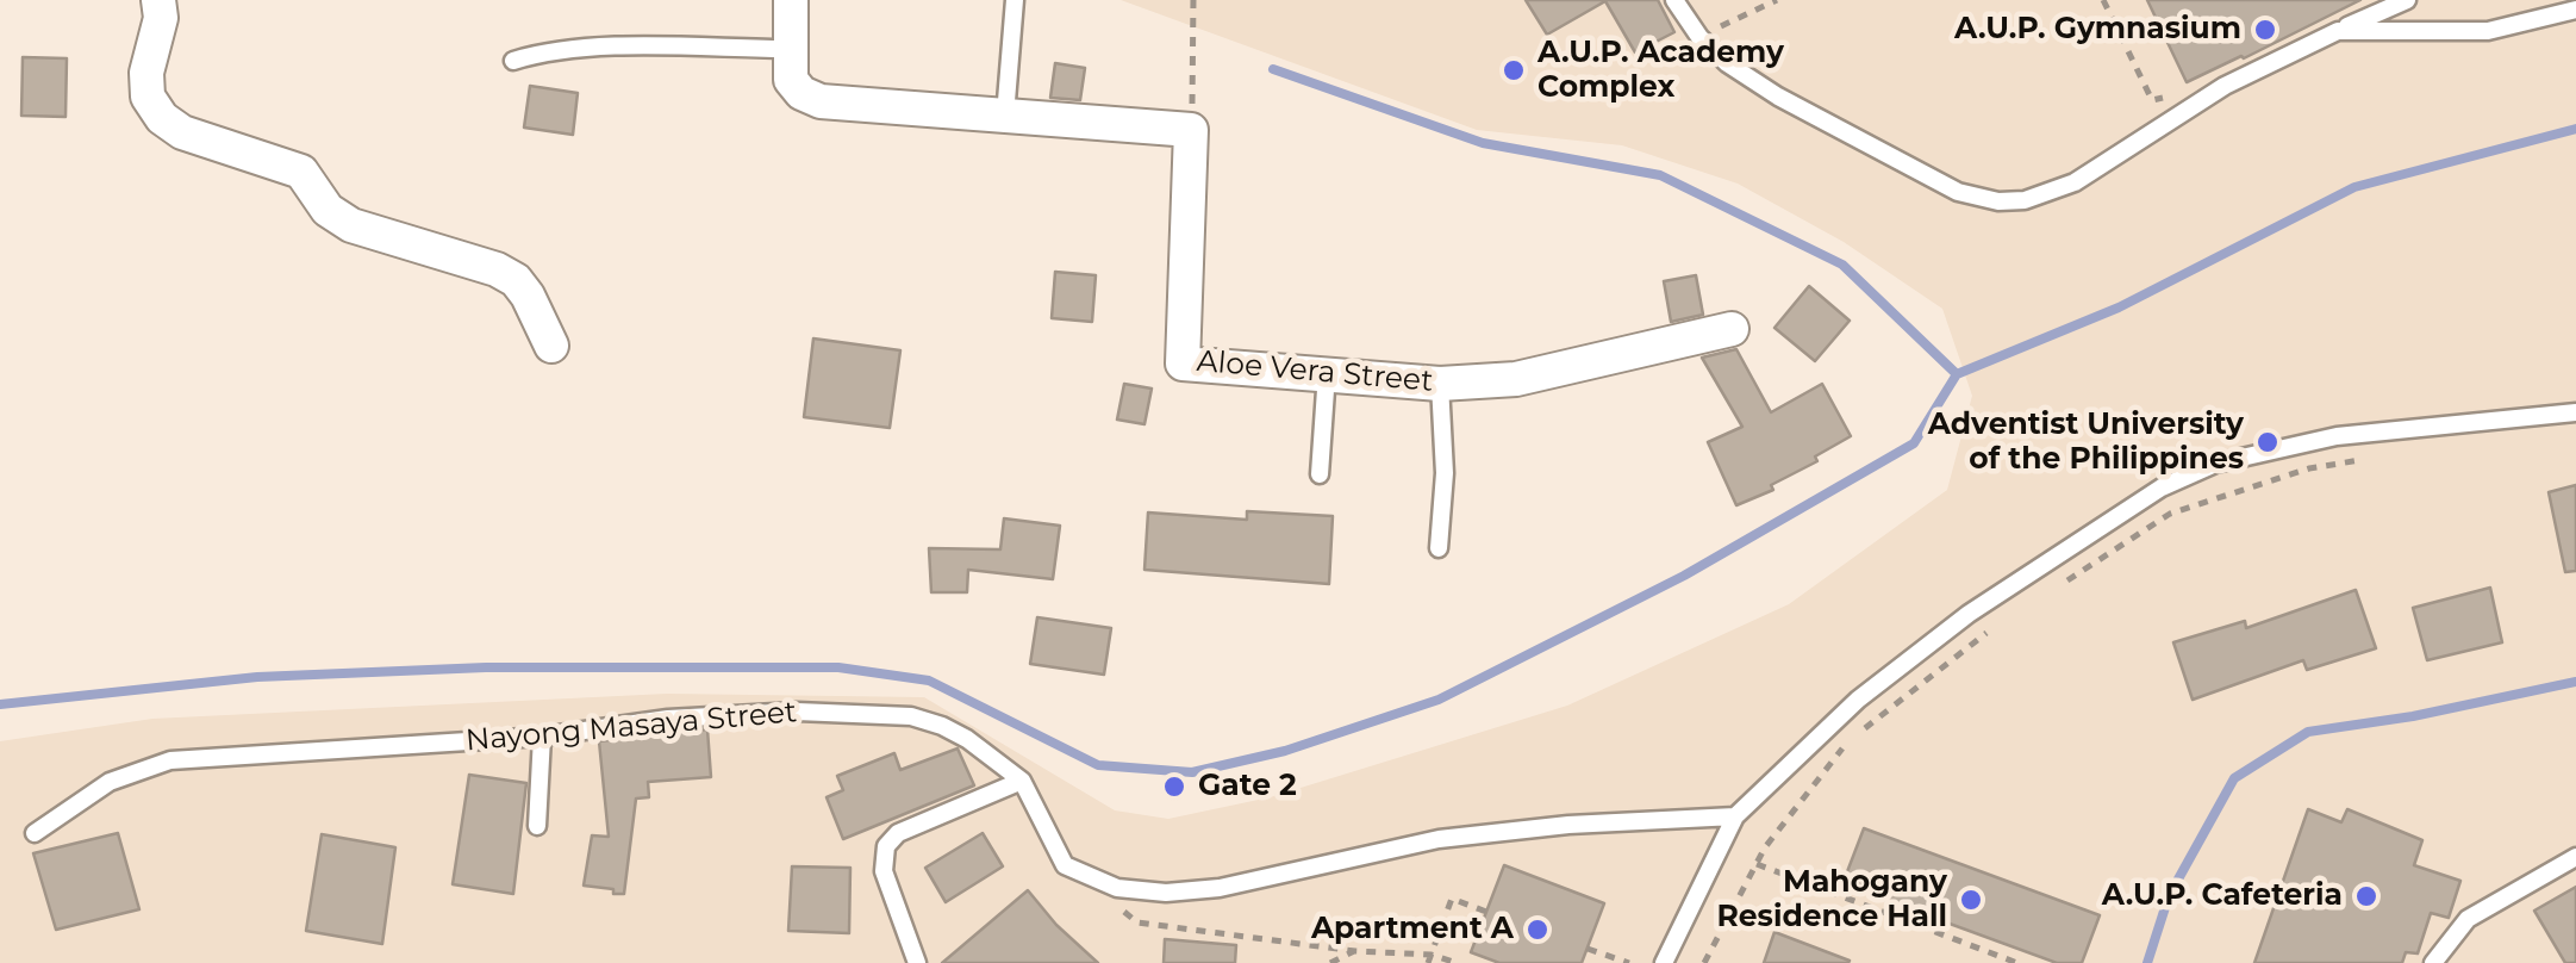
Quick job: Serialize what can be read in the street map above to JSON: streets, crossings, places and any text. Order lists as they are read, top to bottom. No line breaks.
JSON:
{"streets":{"street":["Aloe Vera Street"],"lane":["Nayong Masaya Street"]},"places":["A.U.P. Gymnasium","A.U.P. Academy Complex","Adventist University of the Philippines","Gate 2","A.U.P. Cafeteria","Mahogany Residence Hall","Apartment A"]}
